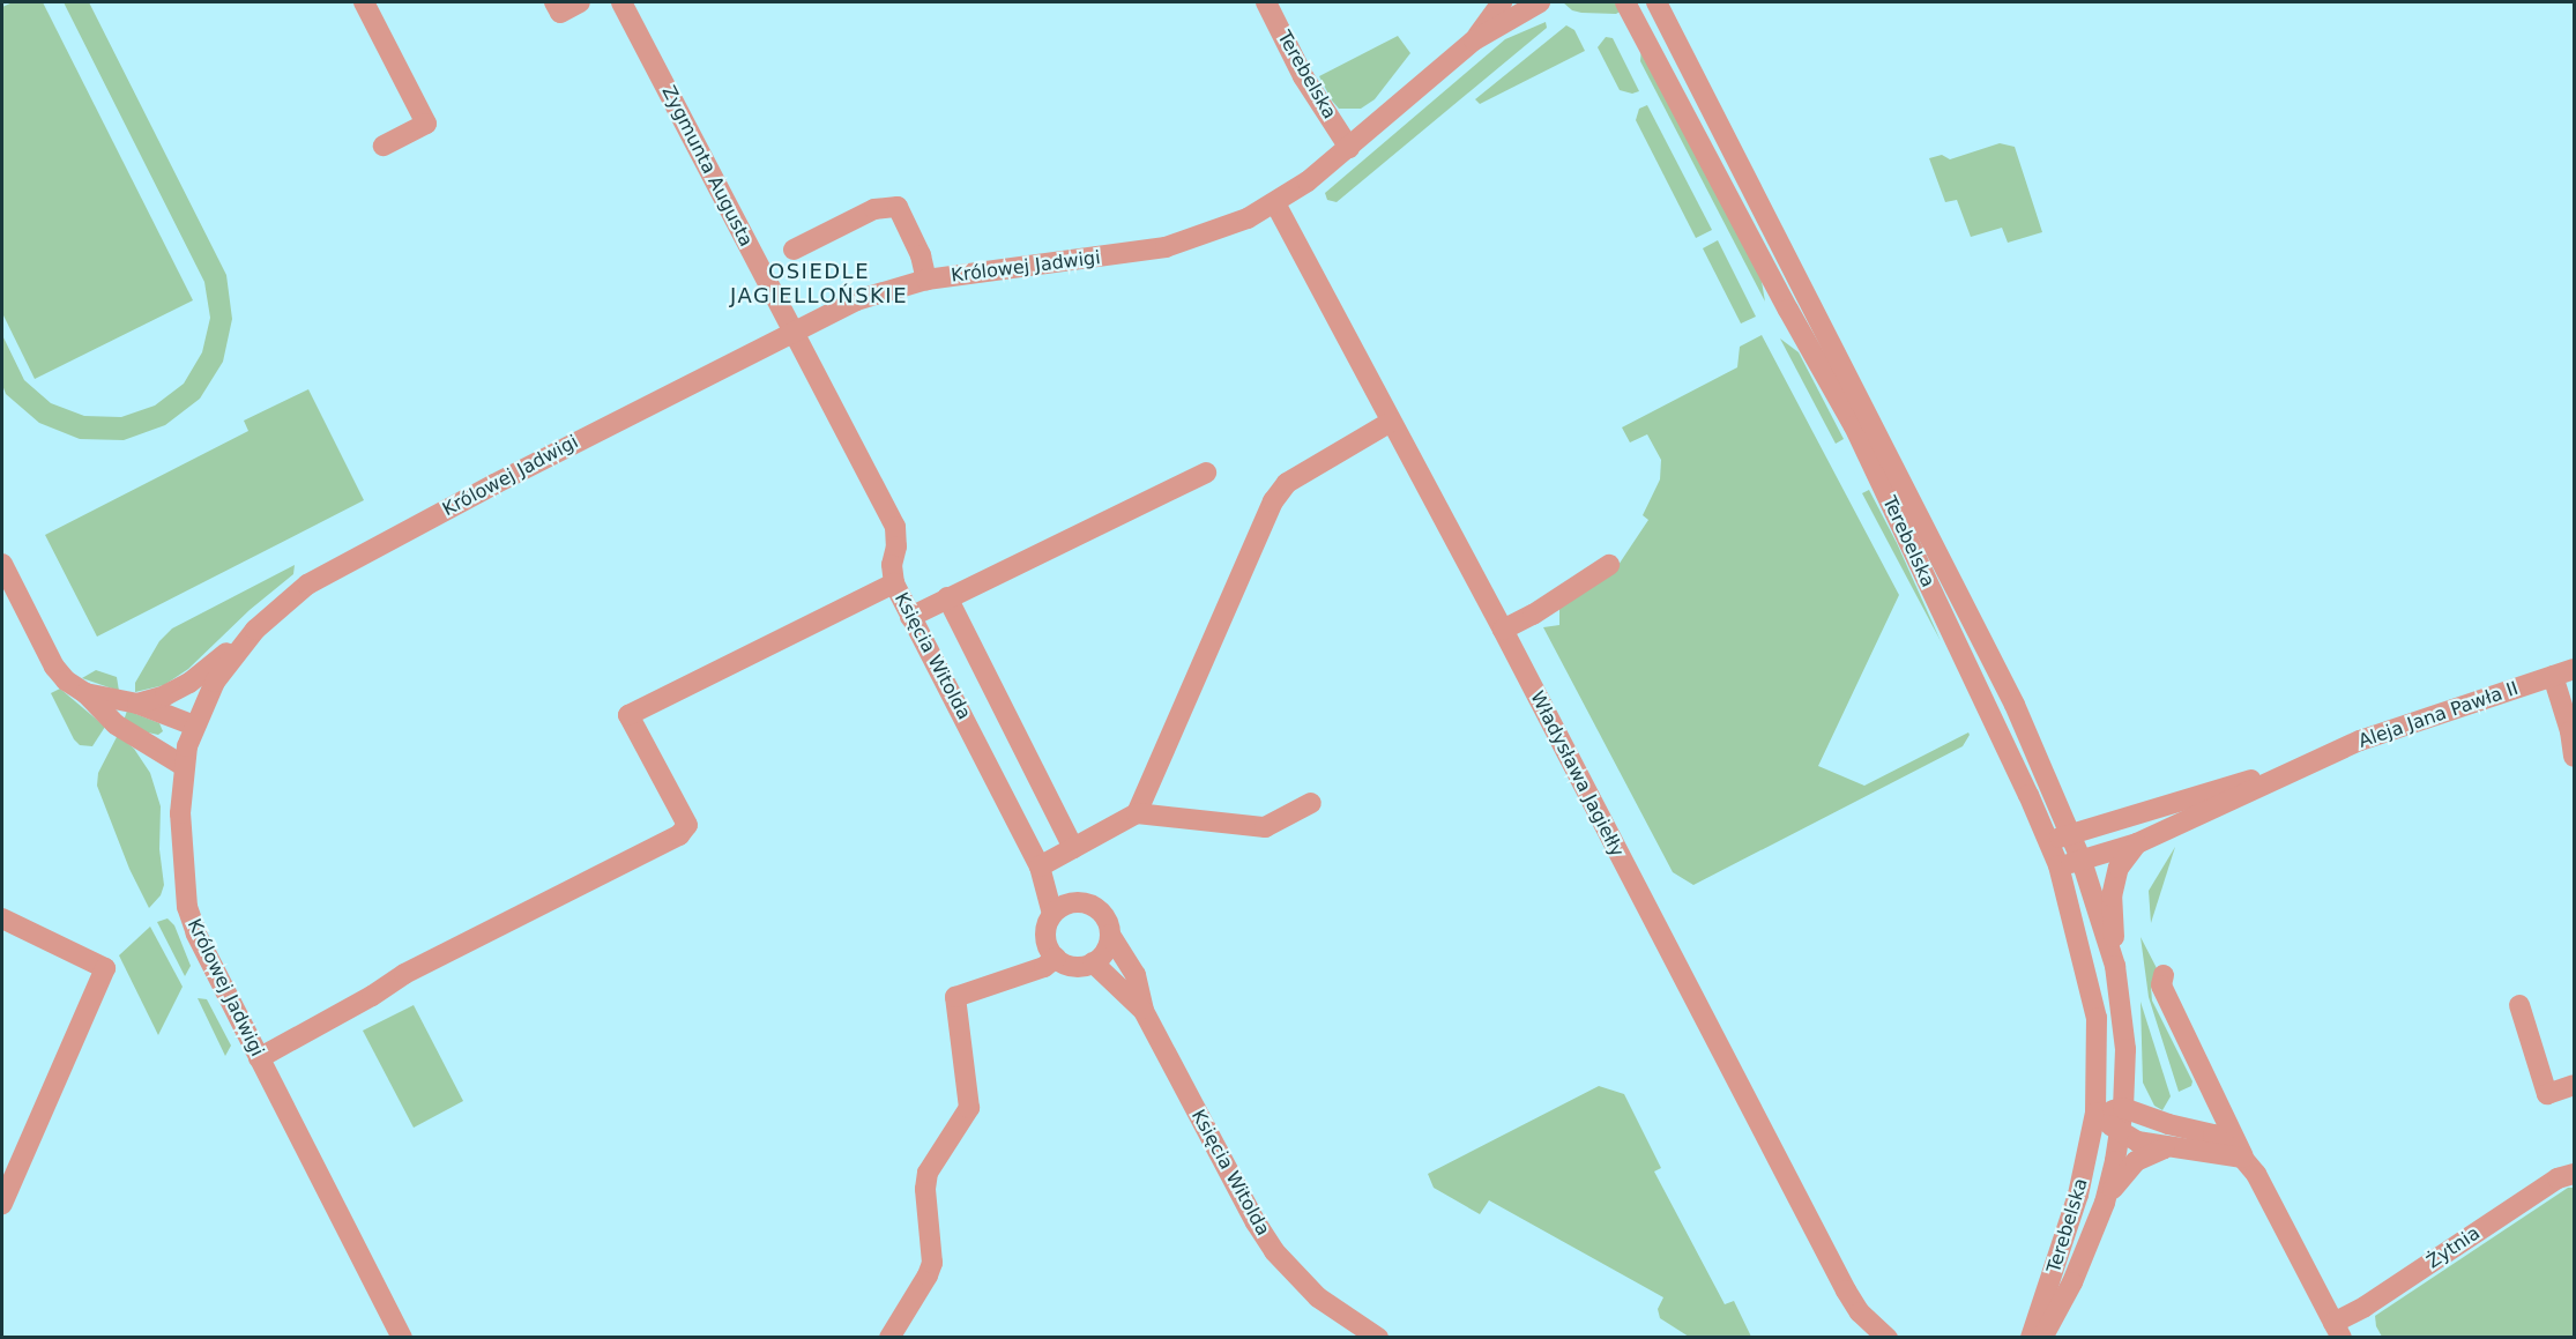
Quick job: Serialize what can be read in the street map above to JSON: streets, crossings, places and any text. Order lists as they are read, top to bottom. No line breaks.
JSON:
{"streets":{"street":["Terebelska","Zygmunta Augusta","Królowej Jadwigi","Księcia Witolda","Aleja Jana Pawła II","Władysława Jagiełły","Żytnia"]},"crossings":[["Terebelska","Królowej Jadwigi"],["Terebelska","Aleja Jana Pawła II"],["Zygmunta Augusta","Królowej Jadwigi"],["Zygmunta Augusta","Księcia Witolda"],["Królowej Jadwigi","Księcia Witolda"],["Królowej Jadwigi","Władysława Jagiełły"]],"districts":["OSIEDLE JAGIELLOŃSKIE"]}
